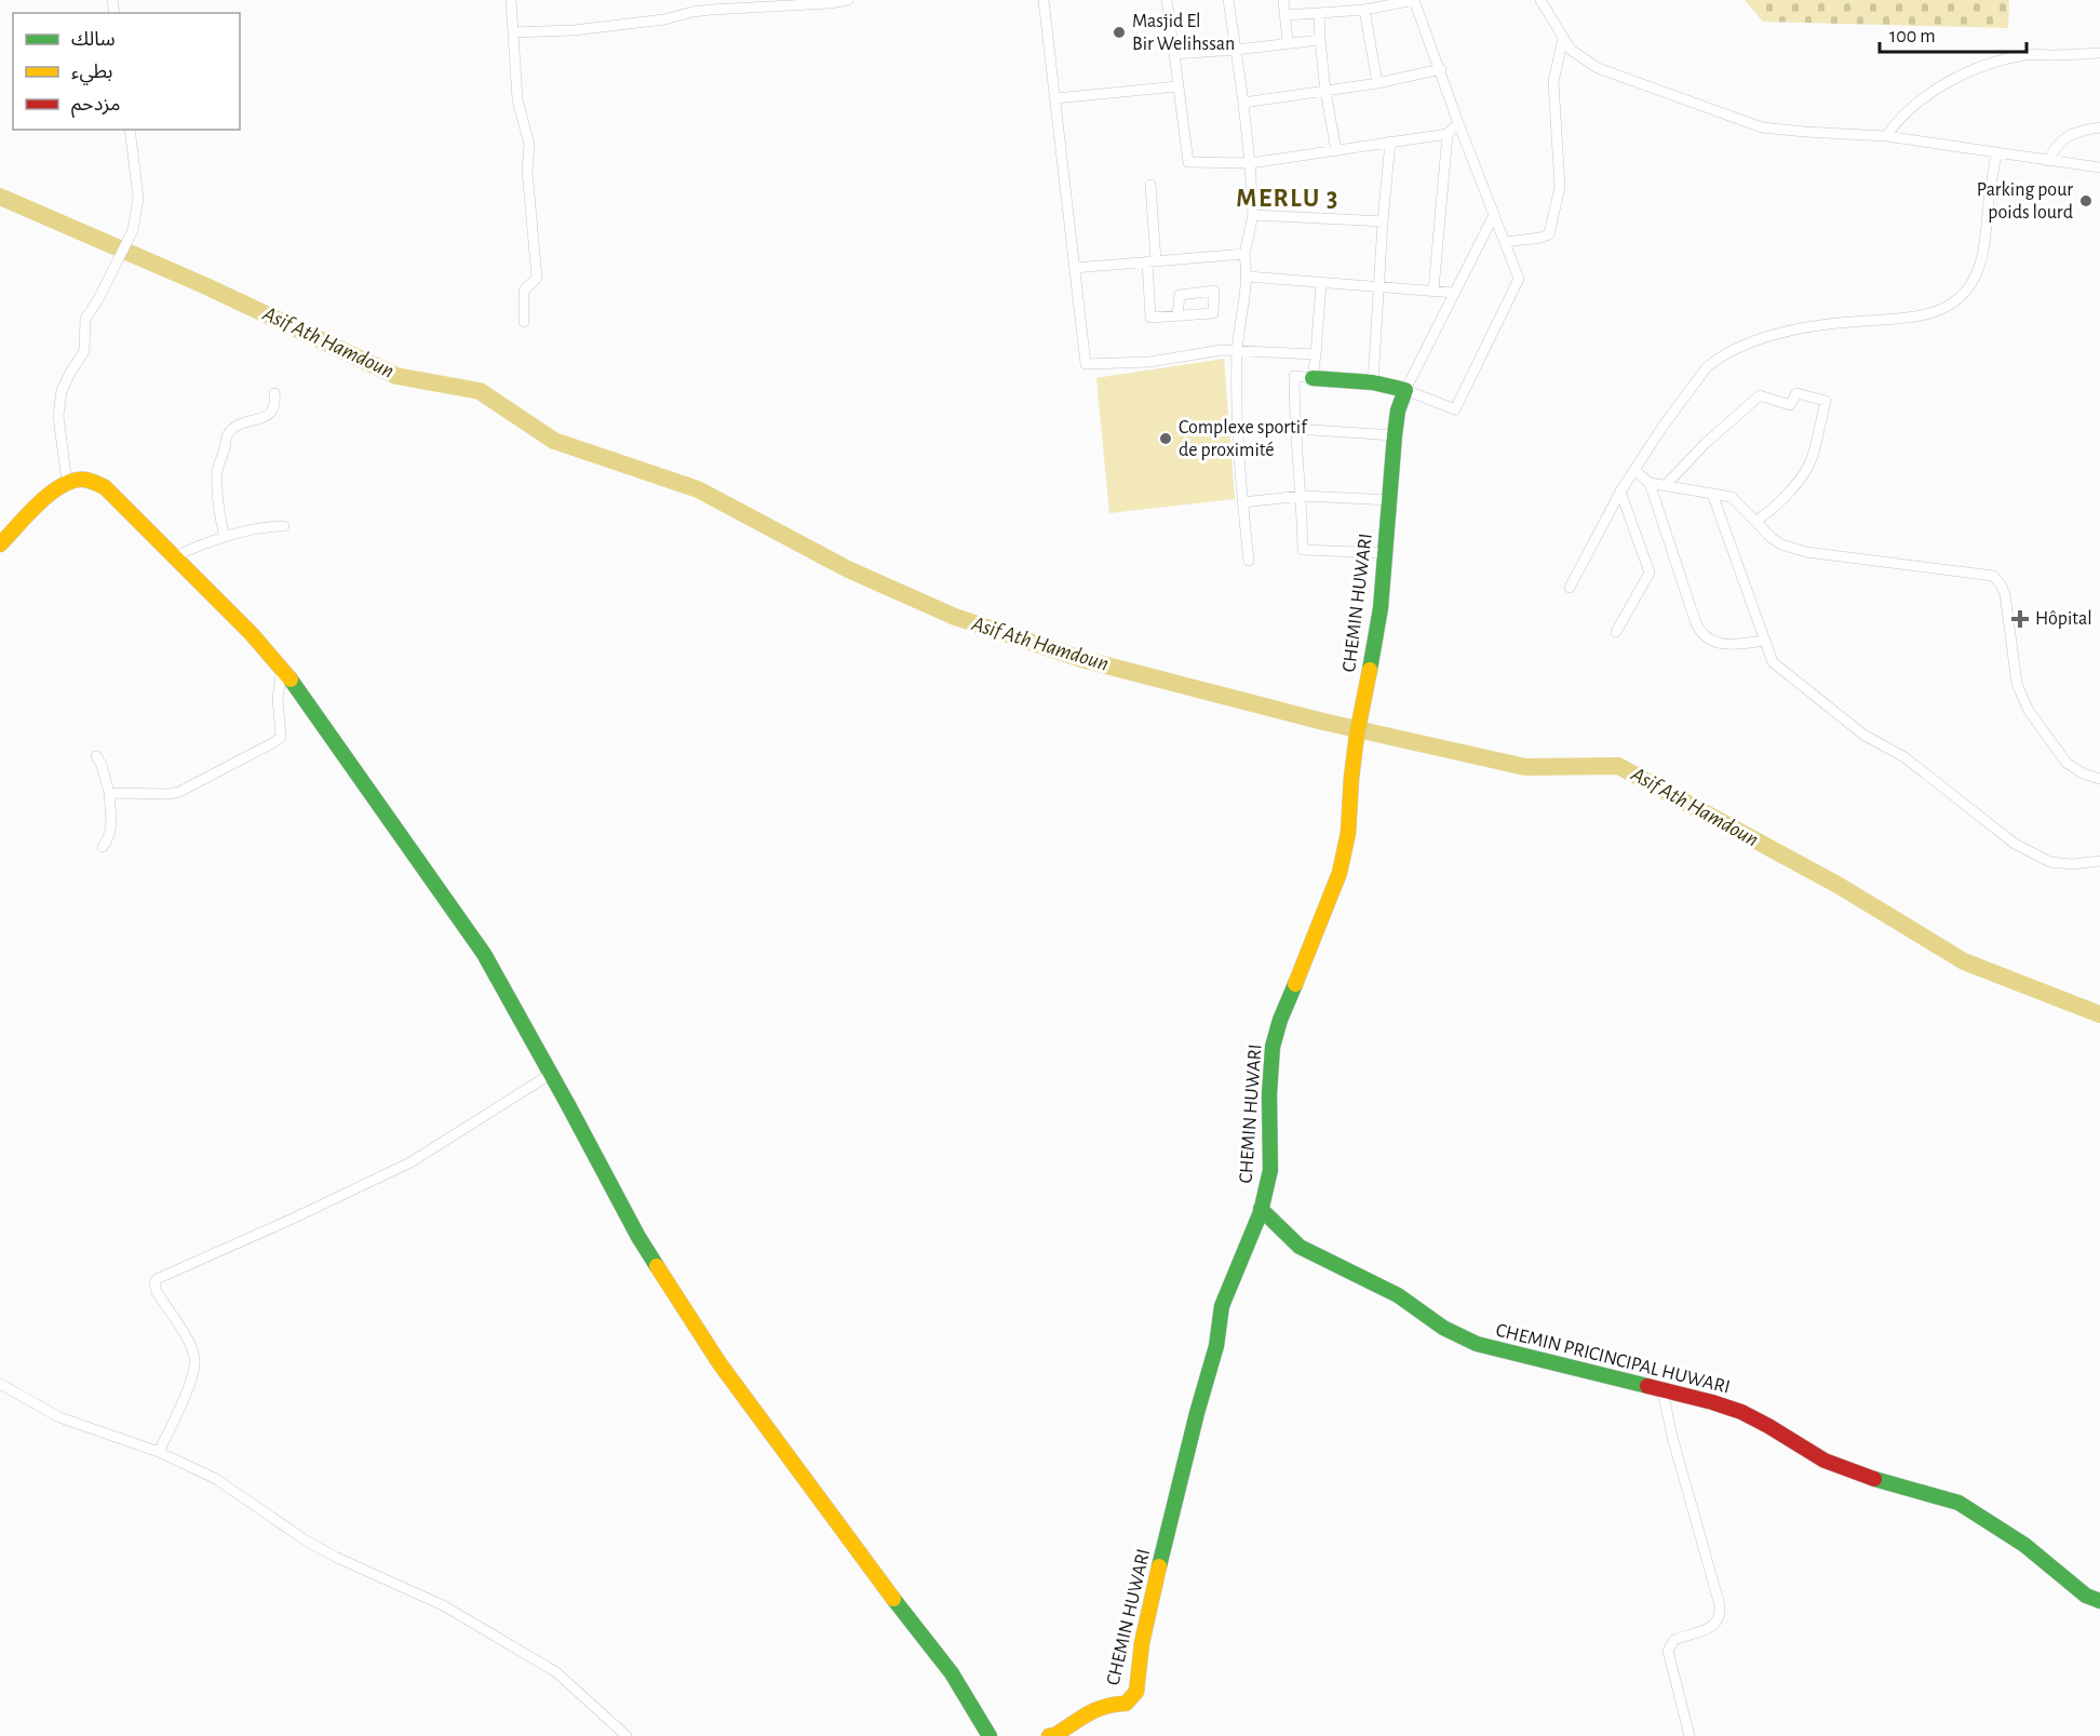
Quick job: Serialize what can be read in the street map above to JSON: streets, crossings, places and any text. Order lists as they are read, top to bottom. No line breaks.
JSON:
{"streets":{"street":["CHEMIN HUWARI","CHEMIN PRICINCIPAL HUWARI"]},"crossings":[["CHEMIN HUWARI","CHEMIN PRICINCIPAL HUWARI"]],"districts":["MERLU 3"],"water":["Asif Ath Hamdoun"],"places":{"other":["Masjid El Bir Welihssan","Parking pour poids lourd","Complexe sportif de proximité"],"health":["Hôpital"]},"legend":["سالك","بطيء","مزدحم"],"scale_bar":"100 m"}
